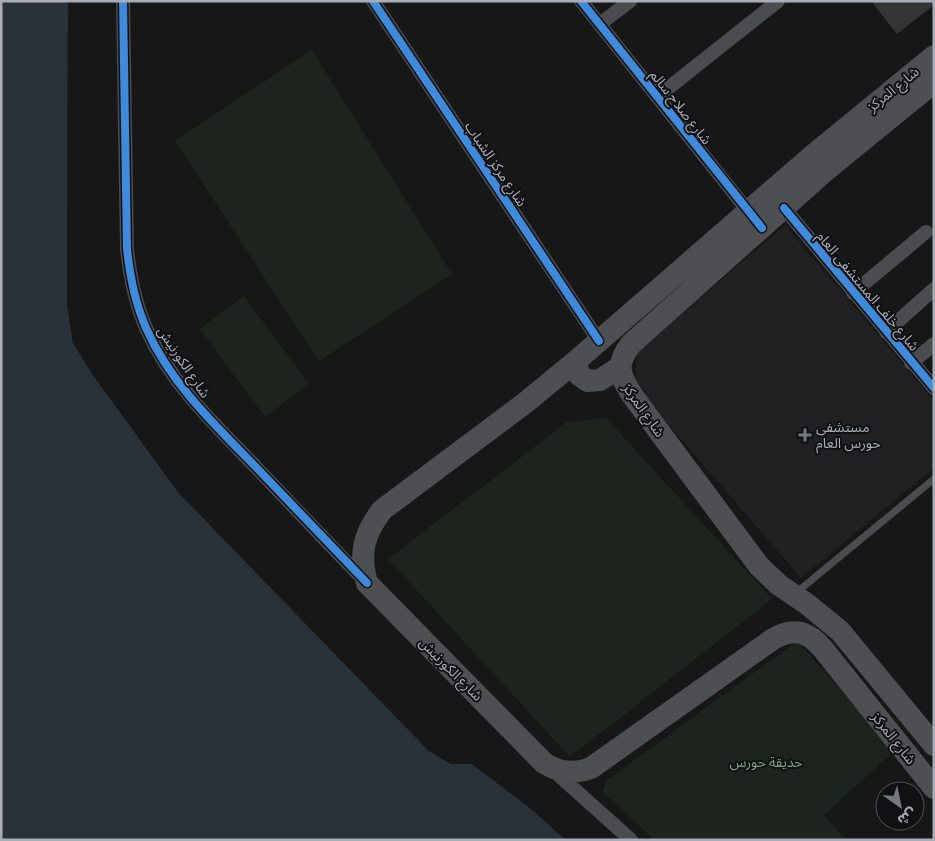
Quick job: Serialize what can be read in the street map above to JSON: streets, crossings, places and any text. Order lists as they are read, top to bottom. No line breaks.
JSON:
{"streets":{"main road":["شارع المركز","شارع الكورنيش"],"street":["شارع صلاح سالم","شارع مركز الشباب","شارع خلف المستشفى العام"]},"crossings":[["شارع المركز","شارع صلاح سالم"],["شارع المركز","شارع مركز الشباب"],["شارع المركز","شارع خلف المستشفى العام"],["شارع المركز","شارع الكورنيش"]],"parks":["حديقة حورس"],"places":{"health":["مستشفى حورس العام"]},"north":"bottom right"}
